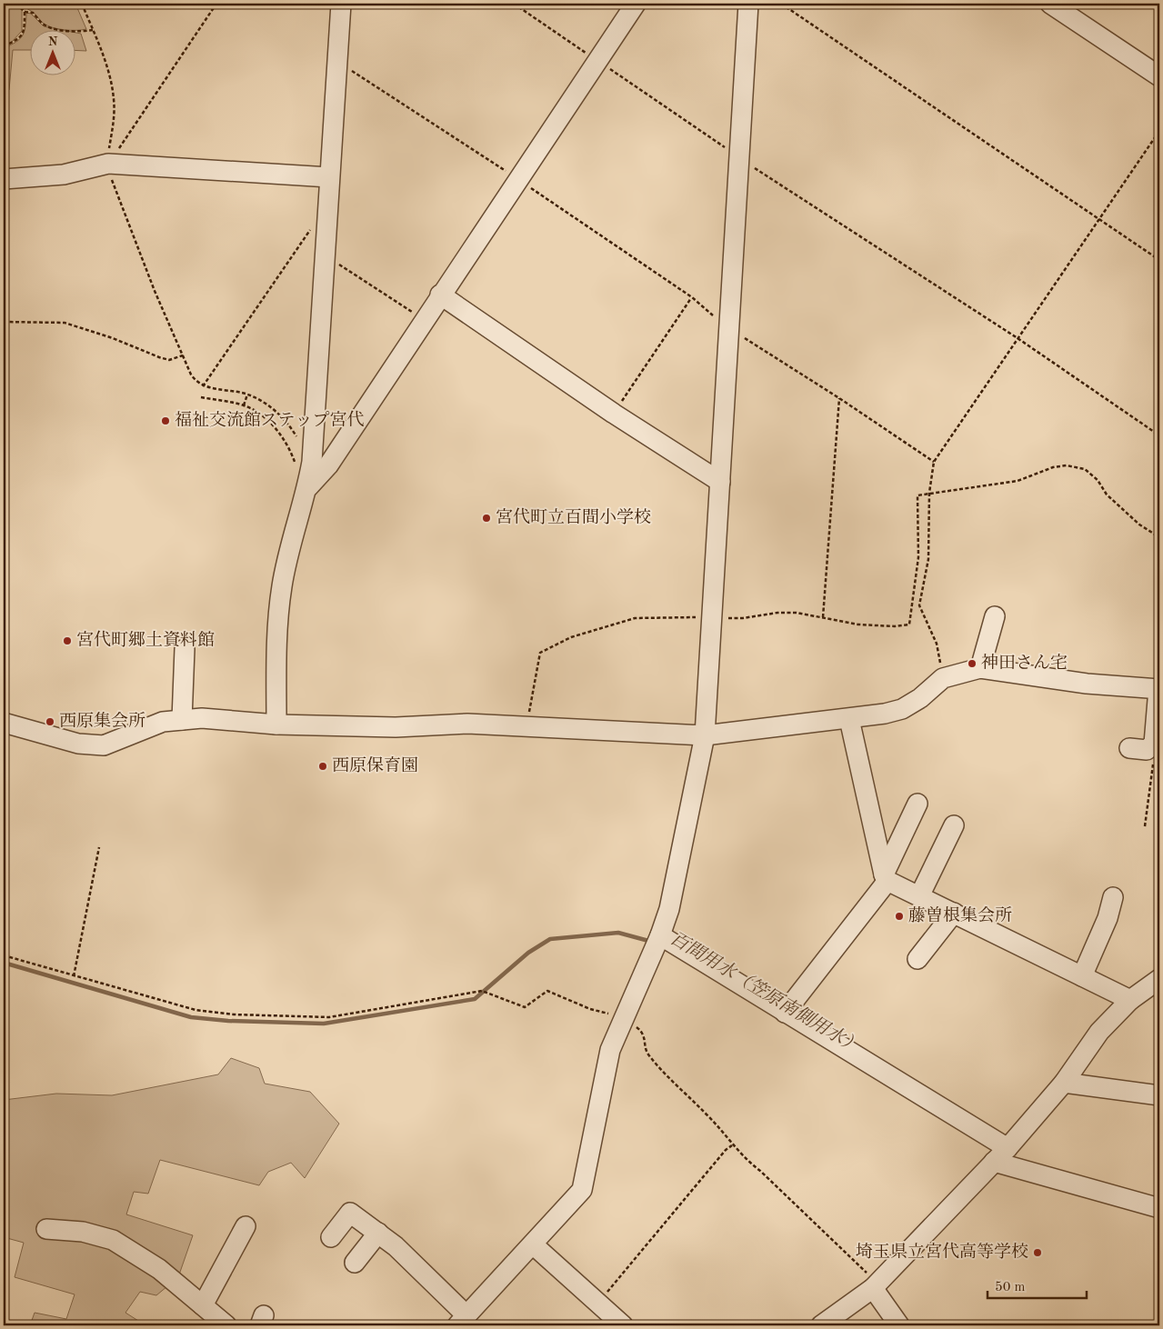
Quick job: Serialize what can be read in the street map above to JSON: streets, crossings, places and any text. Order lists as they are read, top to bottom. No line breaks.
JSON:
{"water":["百間用水（笠原南側用水）"],"places":["福祉交流館ステップ宮代","宮代町立百間小学校","宮代町郷土資料館","神田さん宅","西原集会所","西原保育園","藤曽根集会所","埼玉県立宮代高等学校"],"scale_bar":"50 m","north":"top"}
